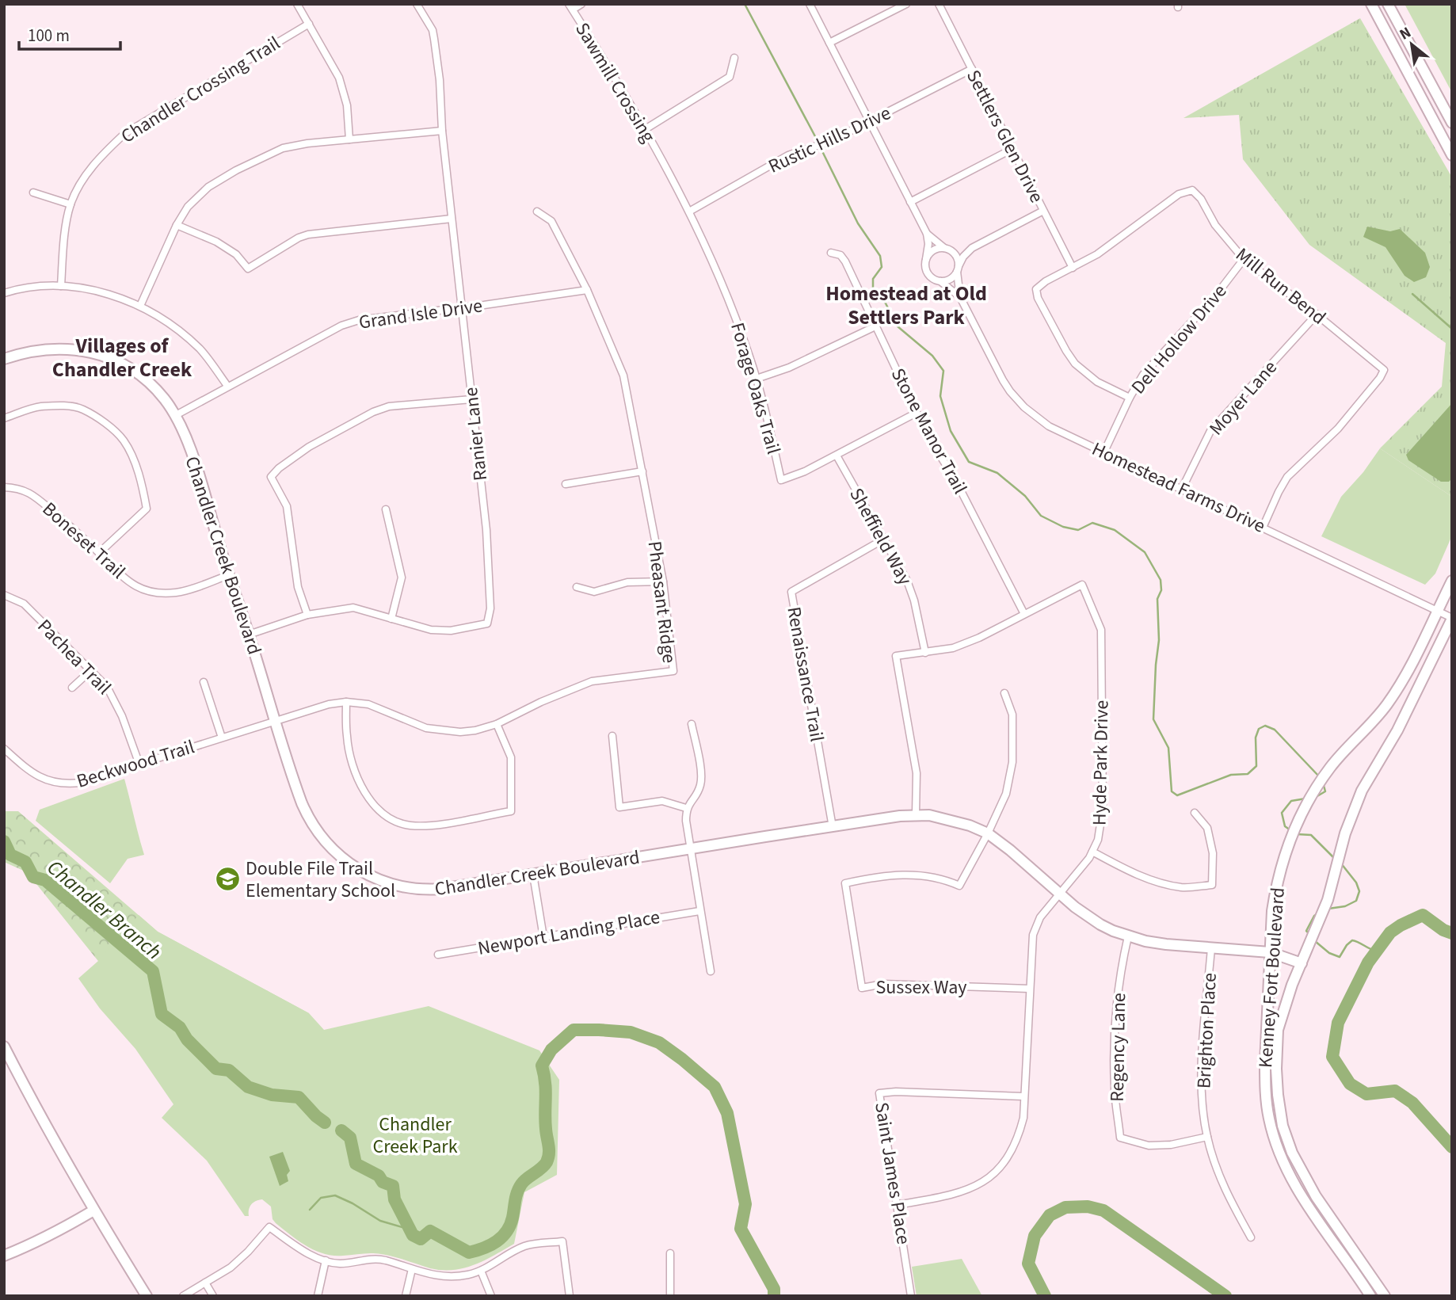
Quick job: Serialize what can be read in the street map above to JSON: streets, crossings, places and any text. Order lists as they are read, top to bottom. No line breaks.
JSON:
{"streets":{"main road":["Chandler Creek Boulevard","Kenney Fort Boulevard"],"street":["Sawmill Crossing","Chandler Crossing Trail","Settlers Glen Drive","Rustic Hills Drive","Mill Run Bend","Grand Isle Drive","Dell Hollow Drive","Forage Oaks Trail","Moyer Lane","Stone Manor Trail","Ranier Lane","Homestead Farms Drive","Sheffield Way","Boneset Trail","Pheasant Ridge","Pachea Trail","Renaissance Trail","Hyde Park Drive","Beckwood Trail","Newport Landing Place","Sussex Way","Brighton Place","Regency Lane","Saint James Place"]},"crossings":[["Sawmill Crossing","Forage Oaks Trail"],["Settlers Glen Drive","Rustic Hills Drive"],["Settlers Glen Drive","Mill Run Bend"],["Rustic Hills Drive","Forage Oaks Trail"],["Rustic Hills Drive","Homestead Farms Drive"],["Mill Run Bend","Dell Hollow Drive"],["Mill Run Bend","Moyer Lane"],["Mill Run Bend","Homestead Farms Drive"],["Grand Isle Drive","Ranier Lane"],["Grand Isle Drive","Chandler Creek Boulevard"],["Grand Isle Drive","Pheasant Ridge"],["Dell Hollow Drive","Homestead Farms Drive"],["Forage Oaks Trail","Stone Manor Trail"],["Forage Oaks Trail","Sheffield Way"],["Moyer Lane","Homestead Farms Drive"],["Stone Manor Trail","Hyde Park Drive"],["Ranier Lane","Chandler Creek Boulevard"],["Homestead Farms Drive","Kenney Fort Boulevard"],["Sheffield Way","Renaissance Trail"],["Sheffield Way","Hyde Park Drive"],["Boneset Trail","Chandler Creek Boulevard"],["Chandler Creek Boulevard","Pheasant Ridge"],["Chandler Creek Boulevard","Renaissance Trail"],["Chandler Creek Boulevard","Hyde Park Drive"],["Chandler Creek Boulevard","Beckwood Trail"],["Chandler Creek Boulevard","Kenney Fort Boulevard"],["Chandler Creek Boulevard","Sussex Way"],["Chandler Creek Boulevard","Brighton Place"],["Chandler Creek Boulevard","Regency Lane"],["Pheasant Ridge","Beckwood Trail"],["Pachea Trail","Beckwood Trail"],["Hyde Park Drive","Sussex Way"],["Hyde Park Drive","Saint James Place"],["Brighton Place","Regency Lane"]],"districts":["Homestead at Old Settlers Park","Villages of Chandler Creek"],"water":["Chandler Branch"],"parks":["Chandler Creek Park"],"places":{"school or university":["Double File Trail Elementary School"]},"scale_bar":"100 m","north":"top left"}
